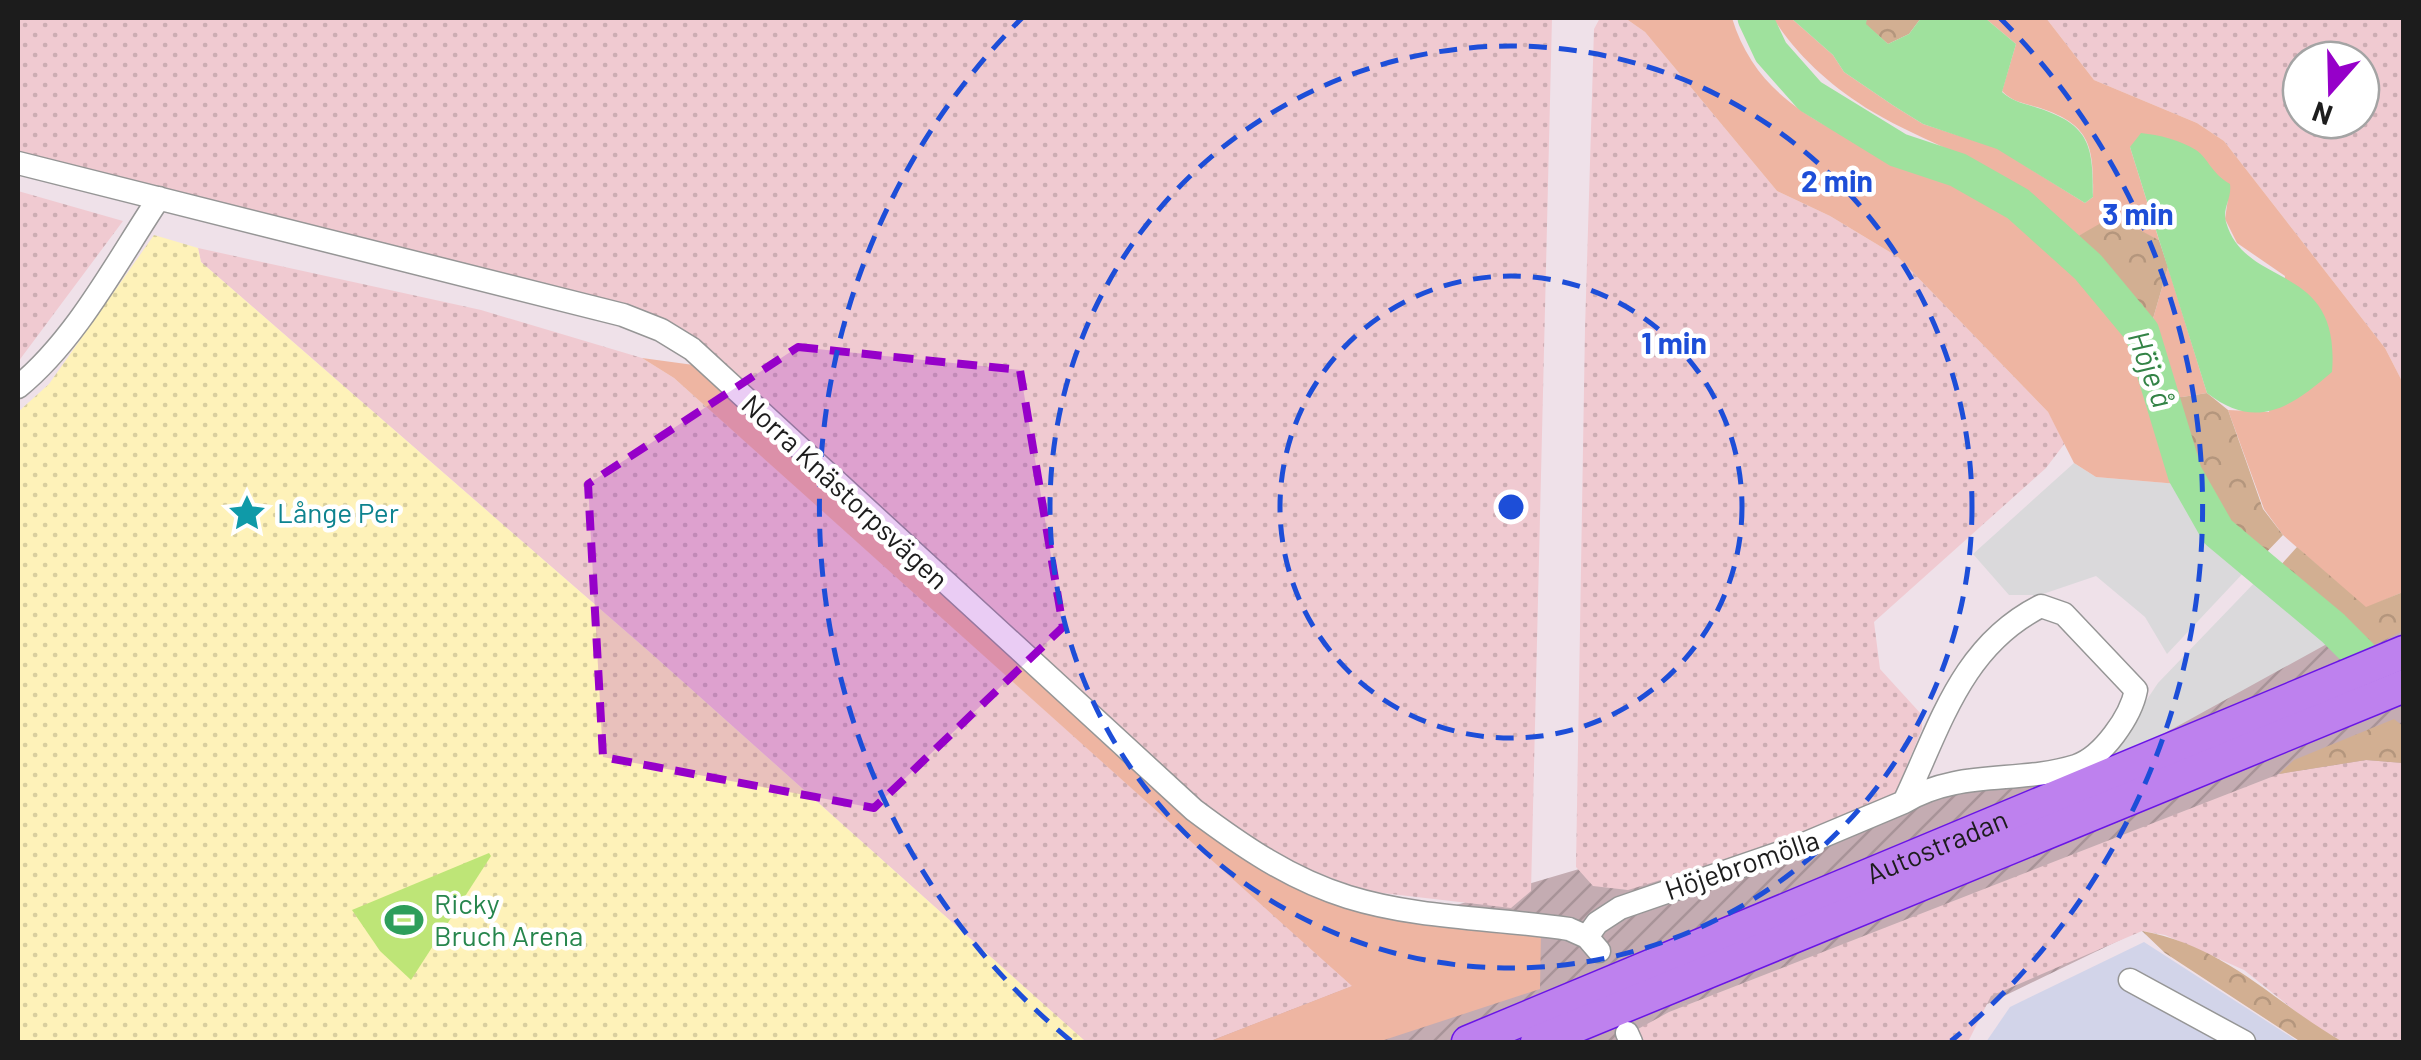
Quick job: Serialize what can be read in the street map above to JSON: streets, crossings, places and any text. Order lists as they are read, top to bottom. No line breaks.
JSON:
{"streets":{"highway":["Autostradan"],"street":["Norra Knästorpsvägen","Höjebromölla"]},"crossings":[["Norra Knästorpsvägen","Höjebromölla"]],"water":["Höje å"],"places":{"place":["Långe Per"],"sports":["Ricky Bruch Arena"]},"north":"bottom","rings":["2 min","3 min","1 min"]}
